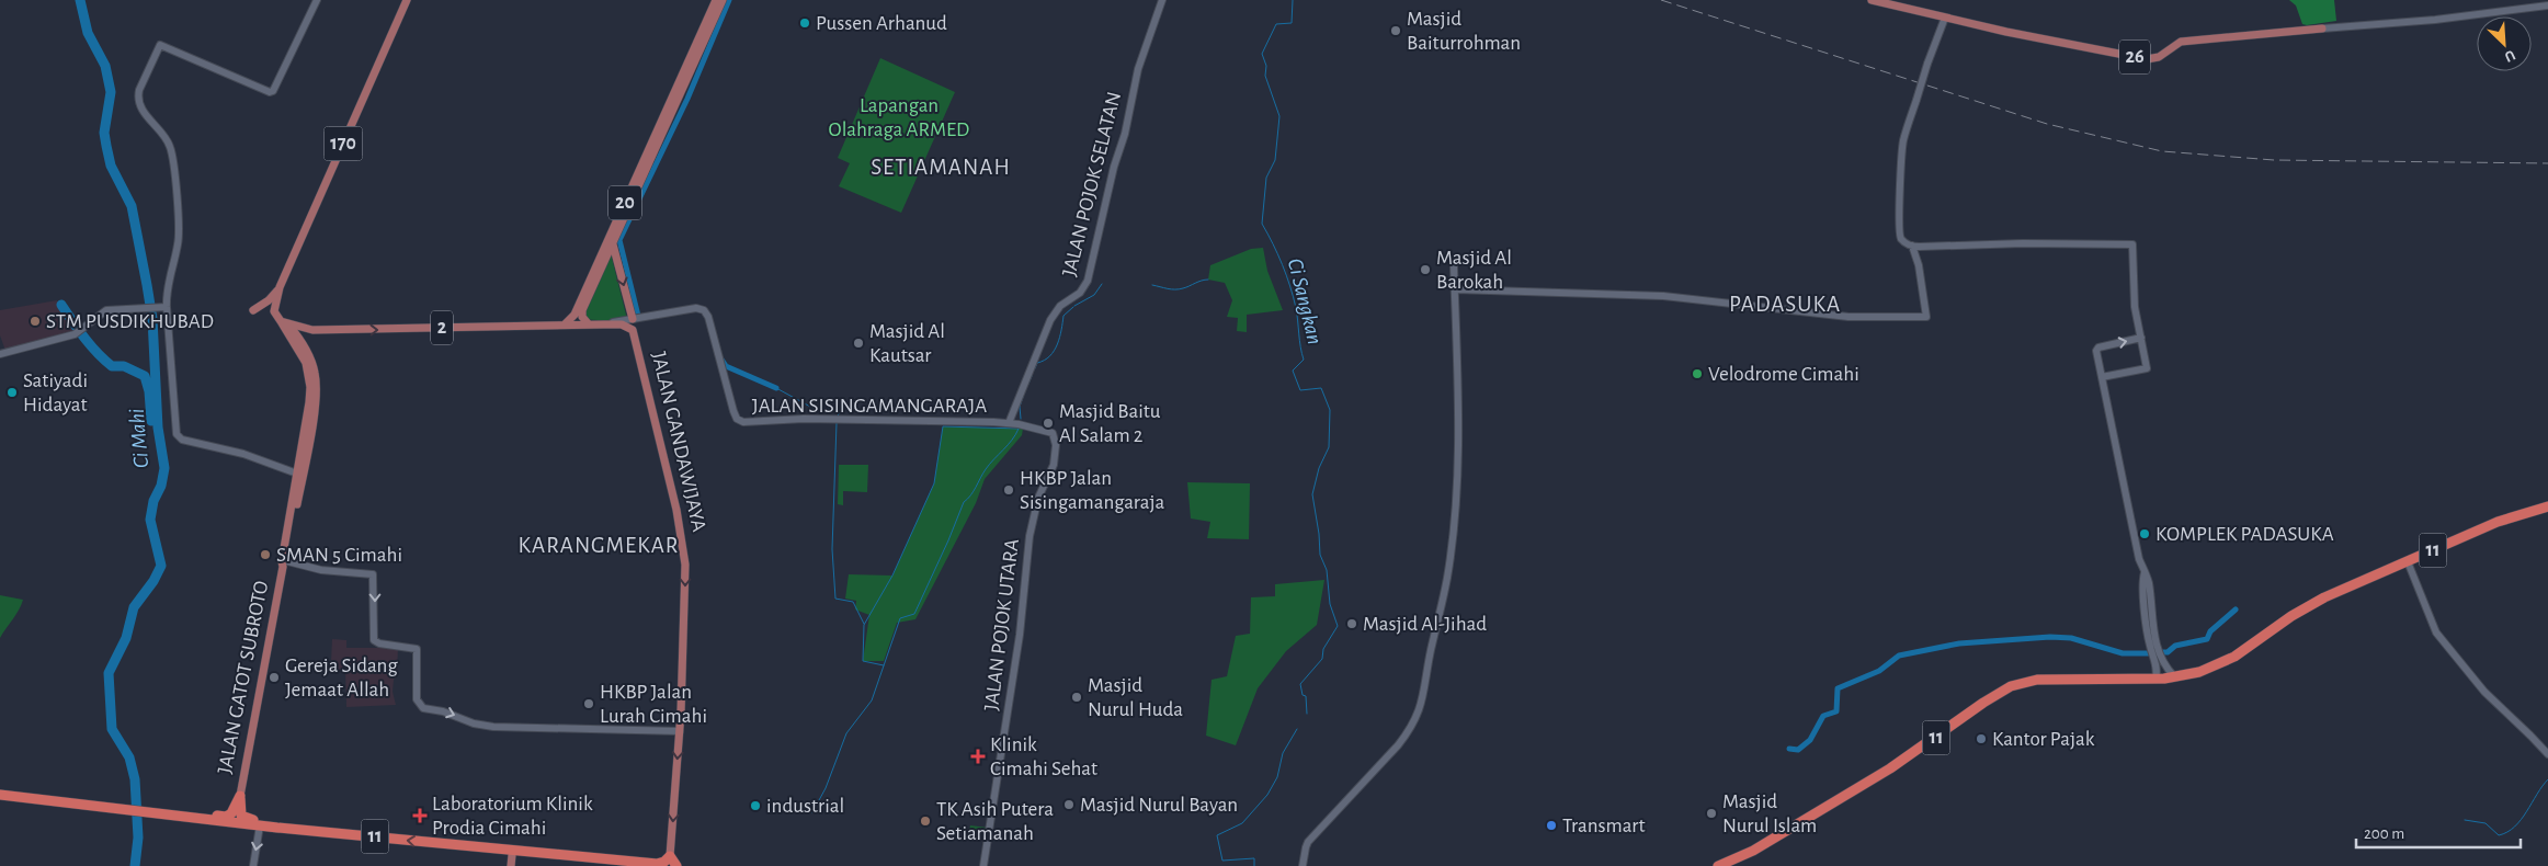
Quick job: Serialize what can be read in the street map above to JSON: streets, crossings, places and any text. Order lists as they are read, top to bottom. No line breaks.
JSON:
{"streets":{"highway":["11"],"main road":["26","170","JALAN POJOK SELATAN","20","2","JALAN SISINGAMANGARAJA","JALAN GANDAWIJAYA","JALAN POJOK UTARA","JALAN GATOT SUBROTO"]},"crossings":[["170","JALAN GATOT SUBROTO"],["JALAN POJOK SELATAN","JALAN SISINGAMANGARAJA"],["20","2"],["2","JALAN SISINGAMANGARAJA"],["2","JALAN GANDAWIJAYA"],["2","JALAN GATOT SUBROTO"],["JALAN SISINGAMANGARAJA","JALAN GANDAWIJAYA"],["JALAN SISINGAMANGARAJA","JALAN POJOK UTARA"],["JALAN GANDAWIJAYA","11"],["11","JALAN GATOT SUBROTO"]],"one_way":["JALAN GANDAWIJAYA"],"districts":["SETIAMANAH","PADASUKA","KARANGMEKAR"],"water":["Ci Sangkan","Ci Mahi"],"parks":["Lapangan Olahraga ARMED"],"places":{"other":["Pussen Arhanud","Masjid Baiturrohman","Masjid Al Barokah","STM PUSDIKHUBAD","Masjid Al Kautsar","Velodrome Cimahi","Satiyadi Hidayat","Masjid Baitu Al Salam 2","HKBP Jalan Sisingamangaraja","KOMPLEK PADASUKA","SMAN 5 Cimahi","Masjid Al-Jihad","Gereja Sidang Jemaat Allah","Masjid Nurul Huda","HKBP Jalan Lurah Cimahi","Kantor Pajak","Masjid Nurul Bayan","industrial","Masjid Nurul Islam","TK Asih Putera Setiamanah","Transmart"],"health":["Klinik Cimahi Sehat","Laboratorium Klinik Prodia Cimahi"]},"scale_bar":"200 m","north":"bottom right"}
